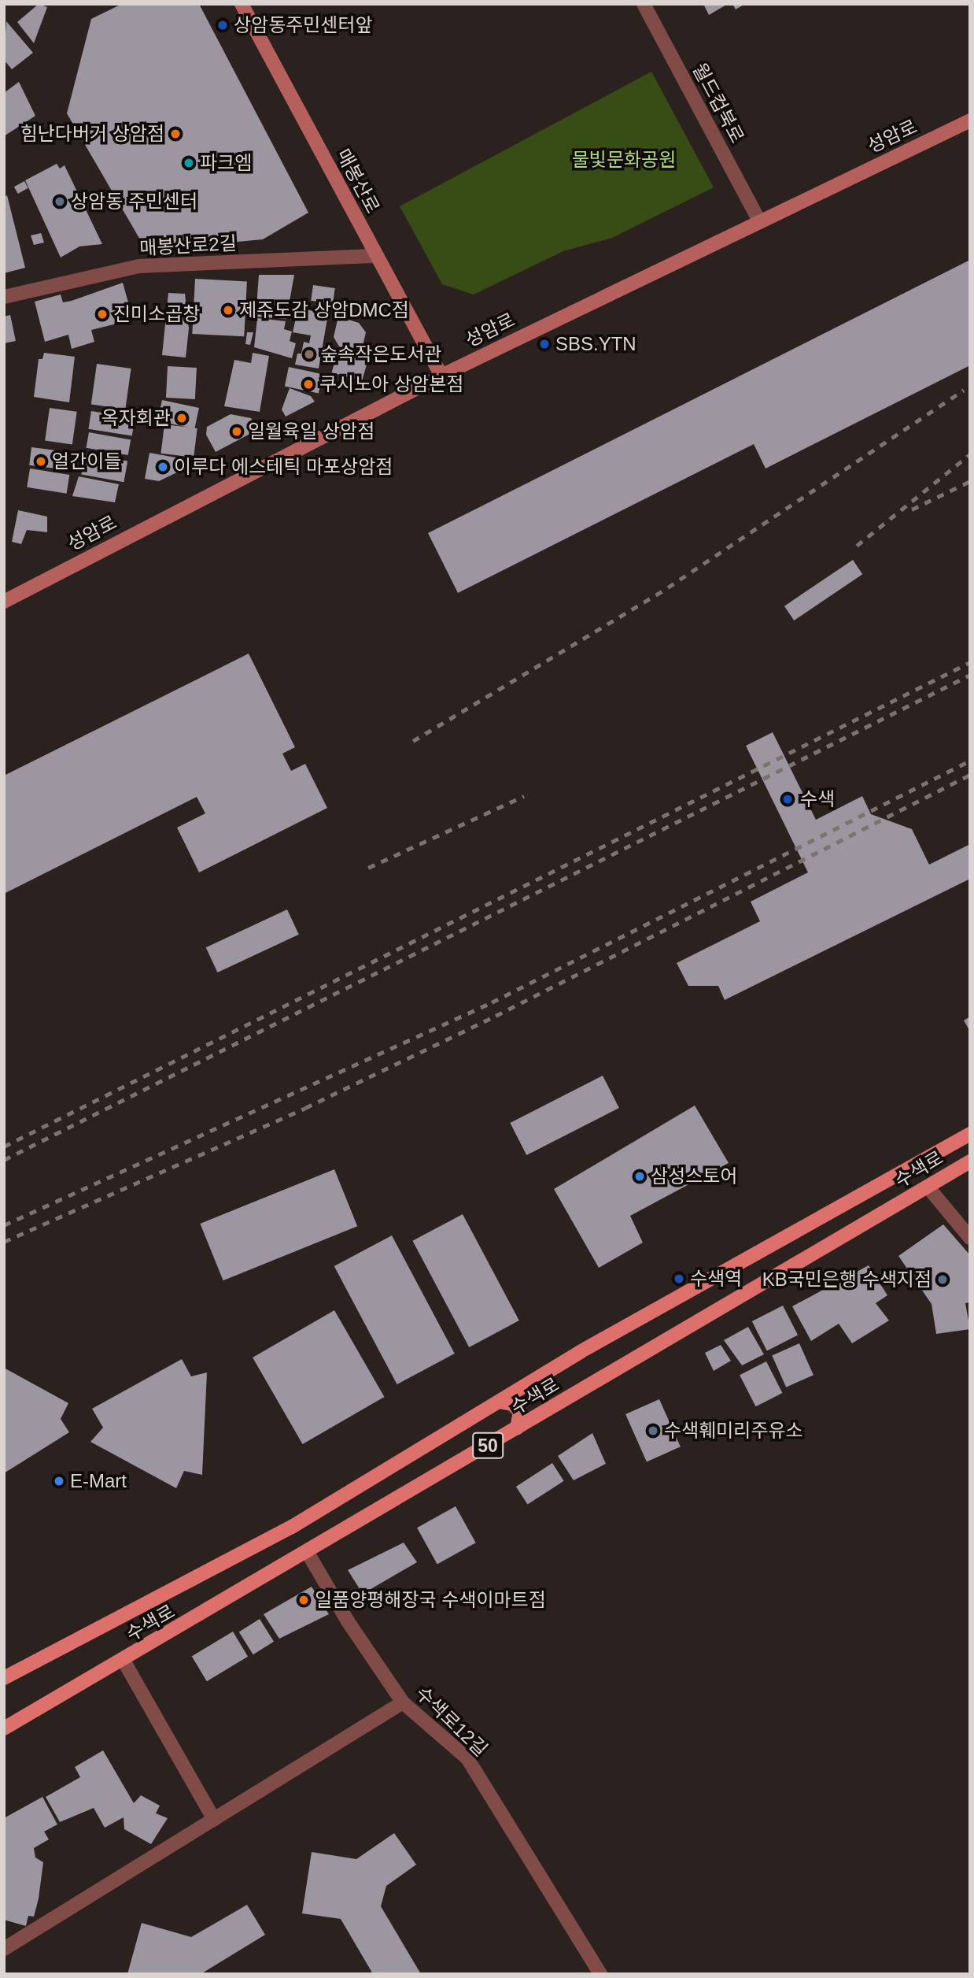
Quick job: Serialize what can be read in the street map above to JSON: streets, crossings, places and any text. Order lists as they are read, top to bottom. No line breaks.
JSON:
{"streets":{"main road":["성암로","매봉산로","수색로","50"],"street":["월드컵북로","매봉산로2길","수색로12길"]},"crossings":[["월드컵북로","성암로"],["성암로","매봉산로"],["매봉산로","매봉산로2길"],["수색로","수색로12길"]],"parks":["물빛문화공원"],"places":["상암동주민센터앞","힘난다버거 상암점","파크엠","상암동 주민센터","제주도감 상암DMC점","진미소곱창","SBS.YTN","숲속작은도서관","쿠시노아 상암본점","옥자회관","일월육일 상암점","얼간이들","이루다 에스테틱 마포상암점","수색","삼성스토어","수색역","KB국민은행 수색지점","수색훼미리주유소","E-Mart","일품양평해장국 수색이마트점"]}
